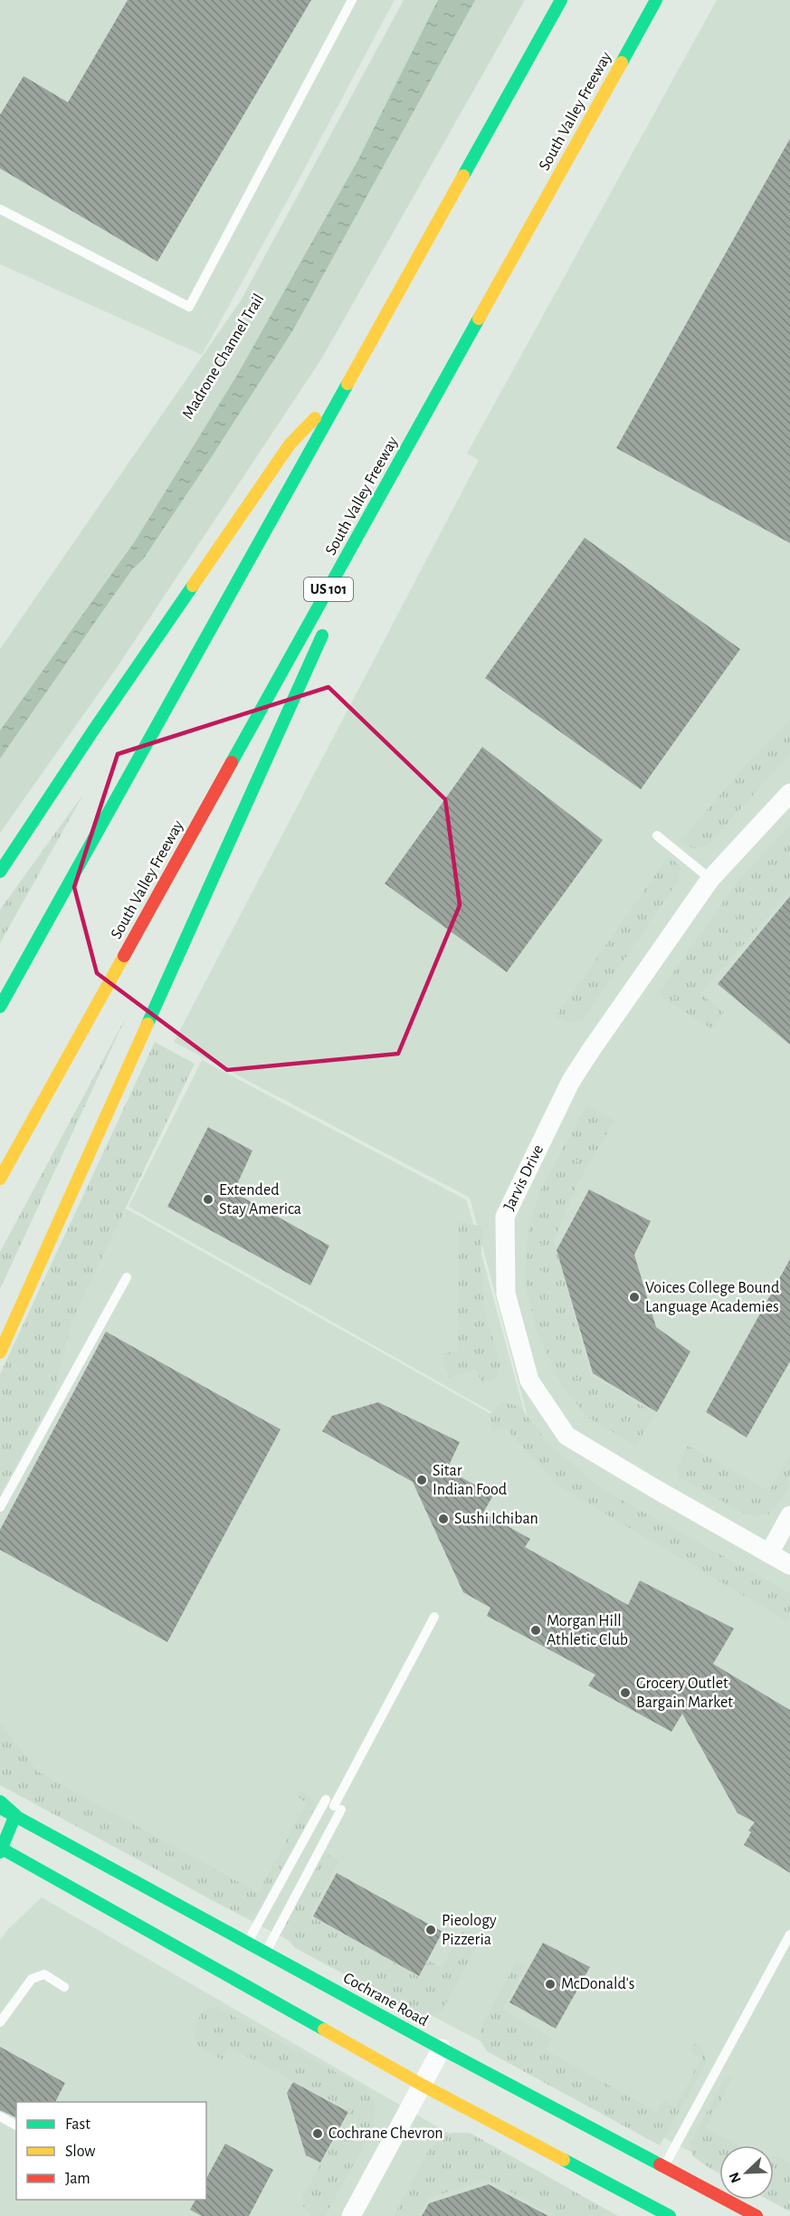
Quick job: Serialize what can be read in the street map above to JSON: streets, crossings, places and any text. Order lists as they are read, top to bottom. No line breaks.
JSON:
{"streets":{"main road":["South Valley Freeway","US 101","Cochrane Road"],"street":["Jarvis Drive"],"path":["Madrone Channel Trail"]},"places":["Extended Stay America","Voices College Bound Language Academies","Sitar Indian Food","Sushi Ichiban","Morgan Hill Athletic Club","Grocery Outlet Bargain Market","Pieology Pizzeria","McDonald's","Cochrane Chevron"],"legend":["Fast","Slow","Jam"],"north":"bottom left"}
